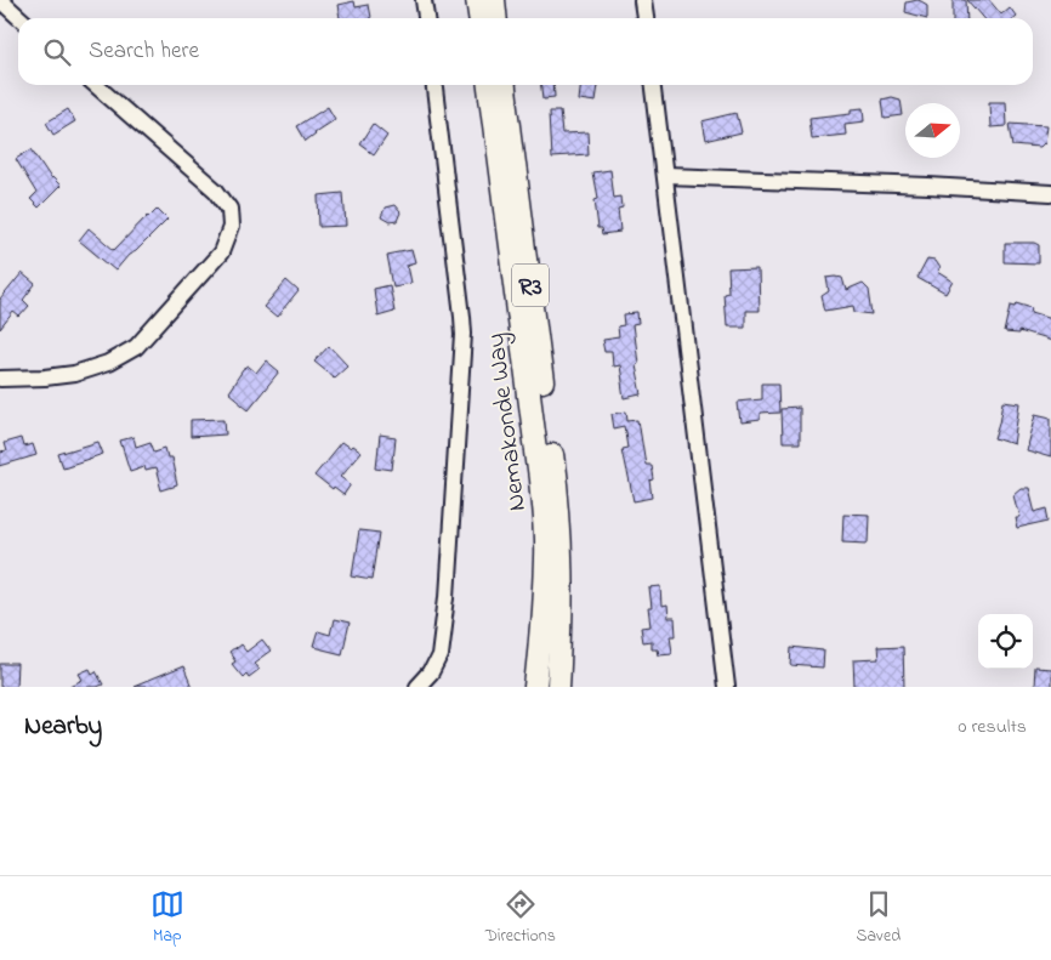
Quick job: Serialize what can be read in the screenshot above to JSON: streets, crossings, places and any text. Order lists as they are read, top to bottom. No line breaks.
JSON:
{"streets":{"highway":["R3","Nemakonde Way"]},"north":"right","page":{"search":"Search here","heading":["Nearby","0 results"],"nav":["Map","Directions","Saved"]}}
